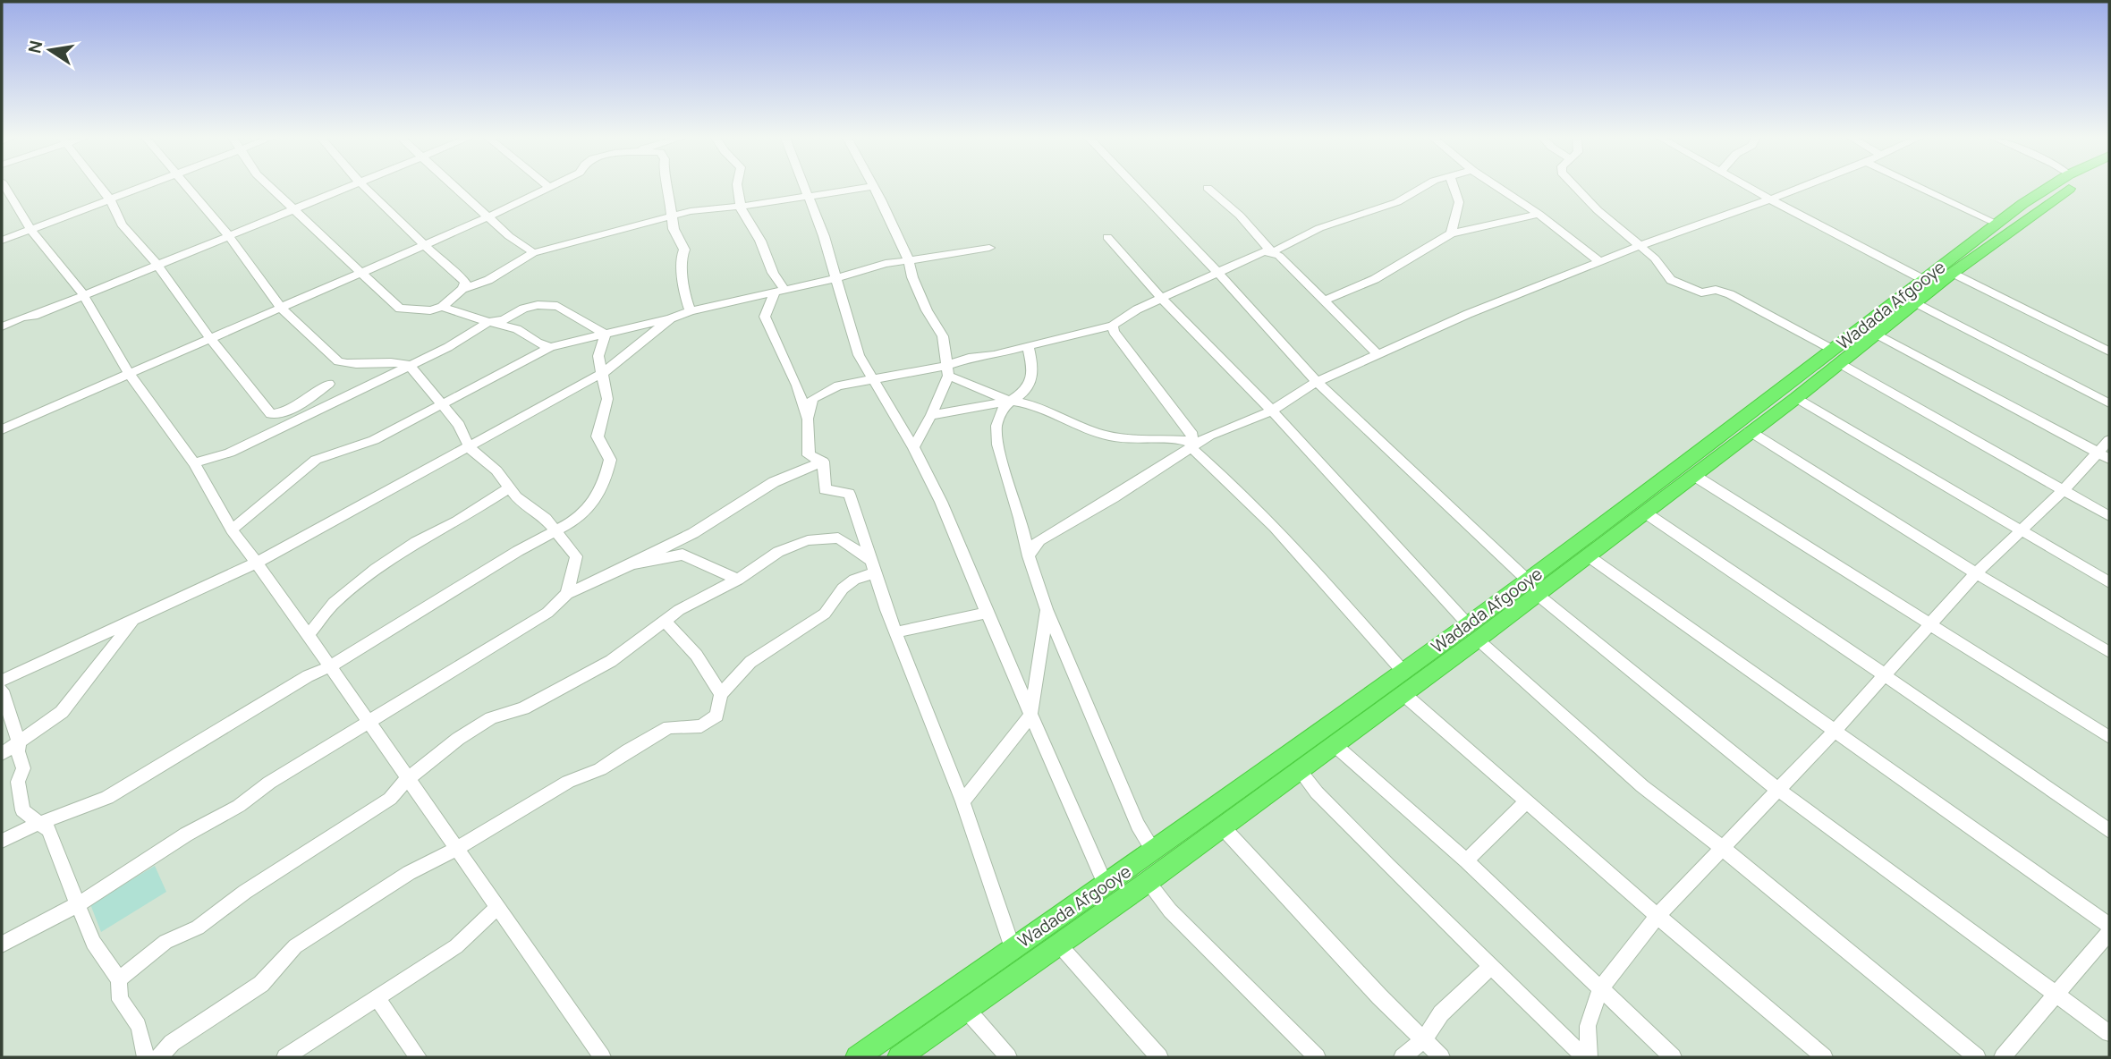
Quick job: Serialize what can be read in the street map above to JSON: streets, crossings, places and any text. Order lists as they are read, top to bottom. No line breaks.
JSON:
{"streets":{"highway":["Wadada Afgooye"]},"north":"left"}
